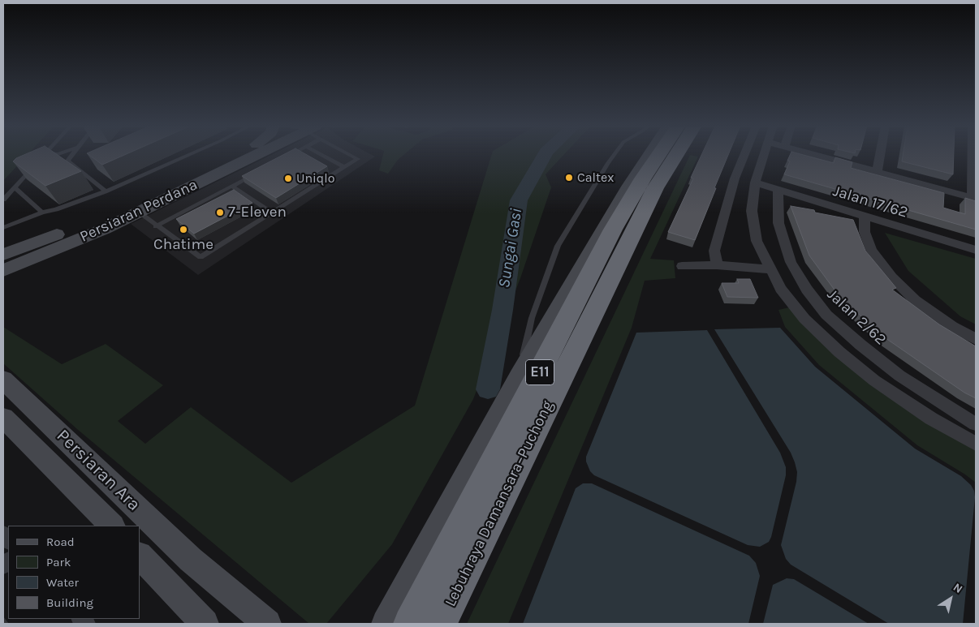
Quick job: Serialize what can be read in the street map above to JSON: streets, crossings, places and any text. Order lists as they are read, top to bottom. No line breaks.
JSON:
{"streets":{"highway":["E11","Lebuhraya Damansara–Puchong"],"main road":["Persiaran Perdana","Persiaran Ara"],"street":["Jalan 17/62","Jalan 2/62"]},"crossings":[["Jalan 17/62","Jalan 2/62"]],"water":["Sungai Gasi"],"places":["Caltex","Uniqlo","7-Eleven","Chatime"],"legend":["Road","Park","Water","Building"],"north":"top right"}
